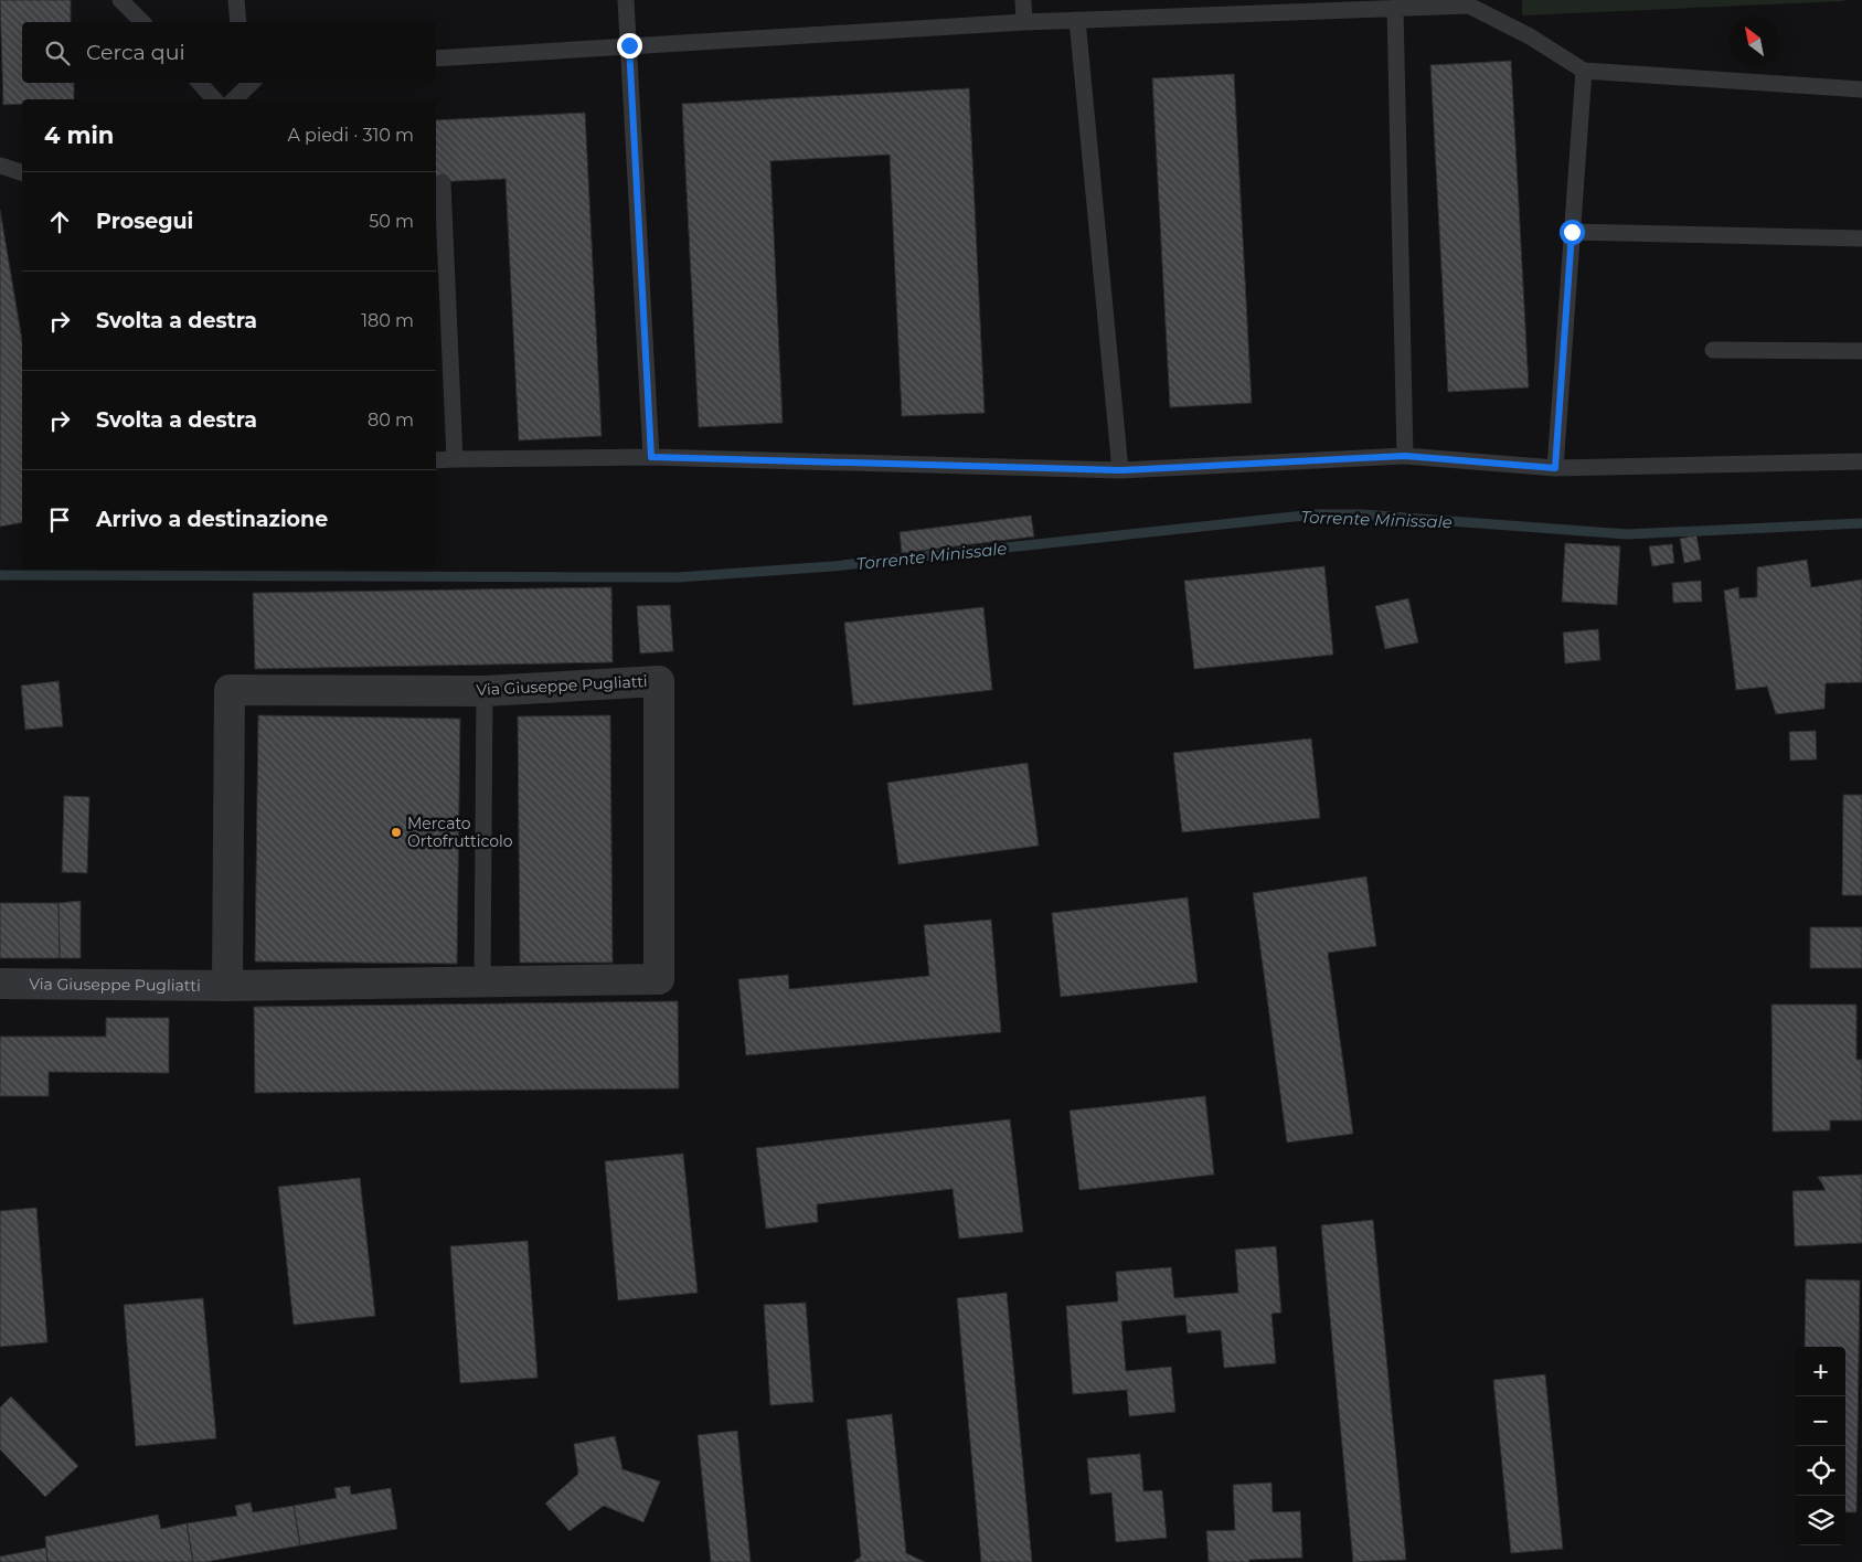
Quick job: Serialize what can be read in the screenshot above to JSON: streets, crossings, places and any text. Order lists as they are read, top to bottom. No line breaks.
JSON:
{"streets":{"street":["Via Giuseppe Pugliatti"]},"water":["Torrente Minissale"],"places":["Mercato Ortofrutticolo"],"north":"top left","page":{"search":"Cerca qui","heading":["4 min","A piedi · 310 m"],"list":[["Prosegui","50 m"],["Svolta a destra","180 m"],["Svolta a destra","80 m"],"Arrivo a destinazione"],"map_buttons":["+","−"]}}
